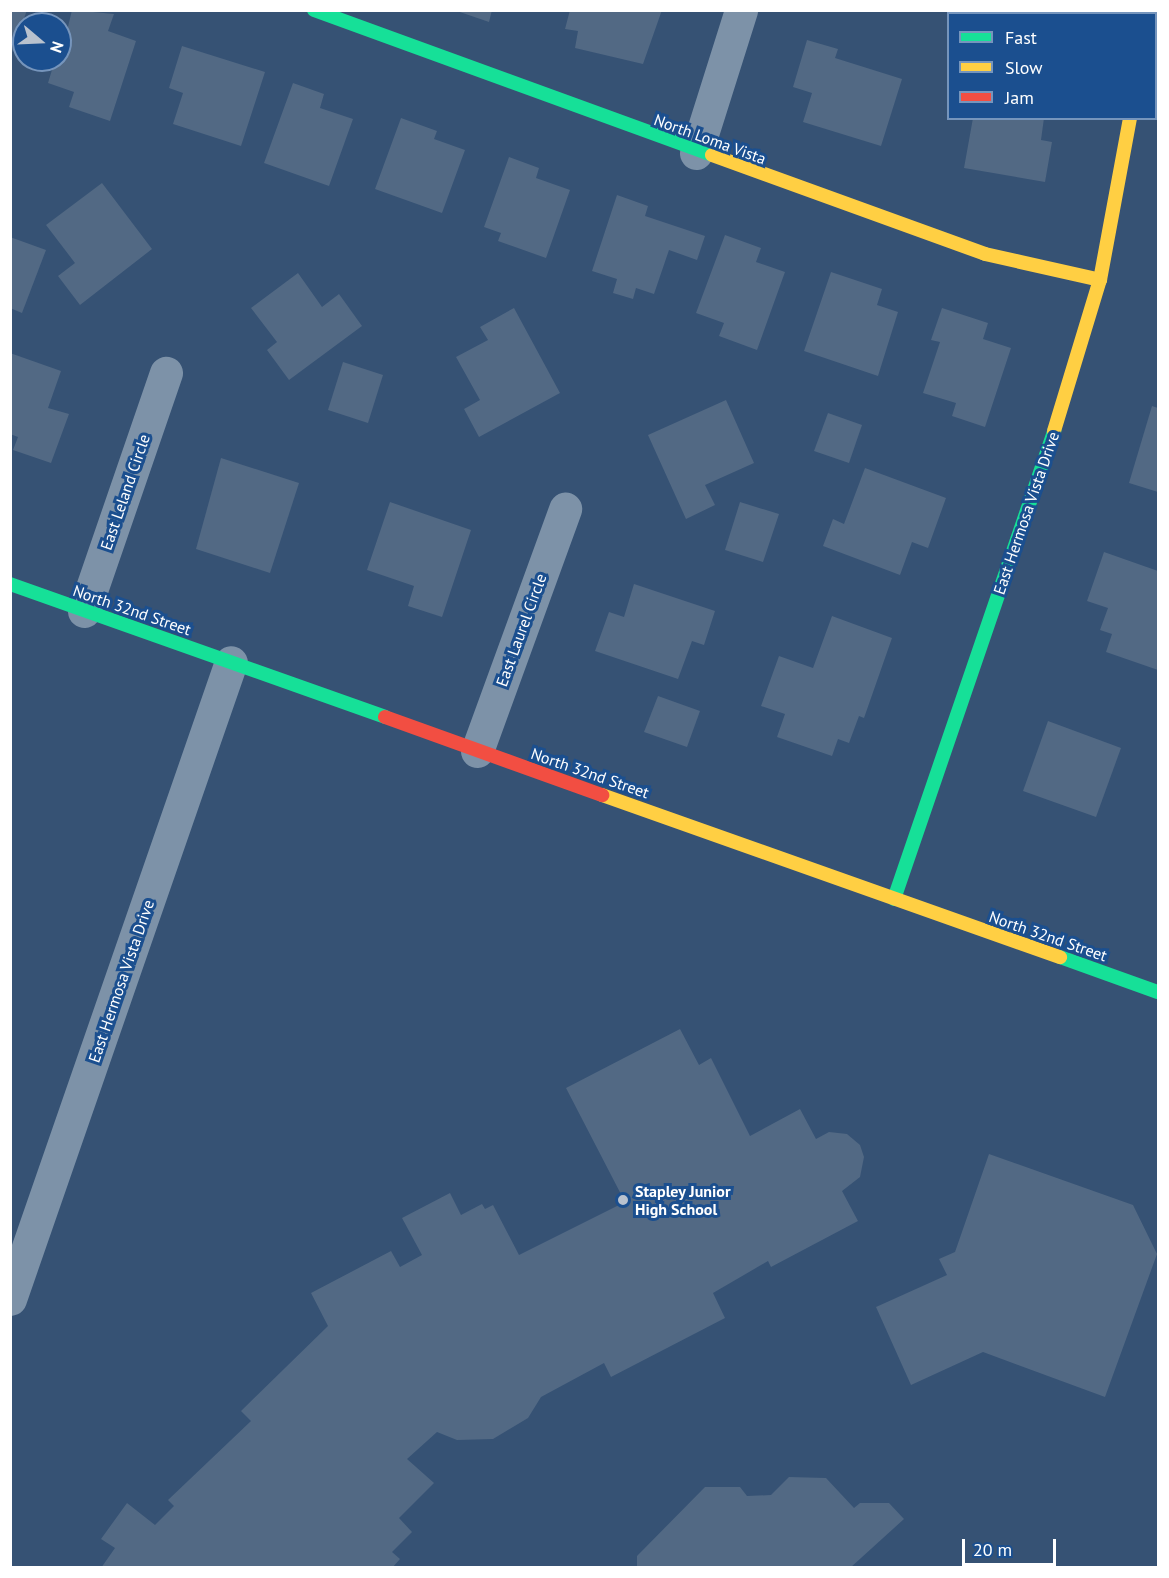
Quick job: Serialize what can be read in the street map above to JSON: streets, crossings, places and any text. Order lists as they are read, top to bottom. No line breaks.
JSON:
{"streets":{"street":["North Loma Vista","East Leland Circle","East Hermosa Vista Drive","North 32nd Street","East Laurel Circle"]},"crossings":[["North Loma Vista","East Hermosa Vista Drive"],["East Leland Circle","North 32nd Street"],["East Hermosa Vista Drive","North 32nd Street"],["North 32nd Street","East Laurel Circle"]],"places":["Stapley Junior High School"],"legend":["Fast","Slow","Jam"],"scale_bar":"20 m","north":"right"}
